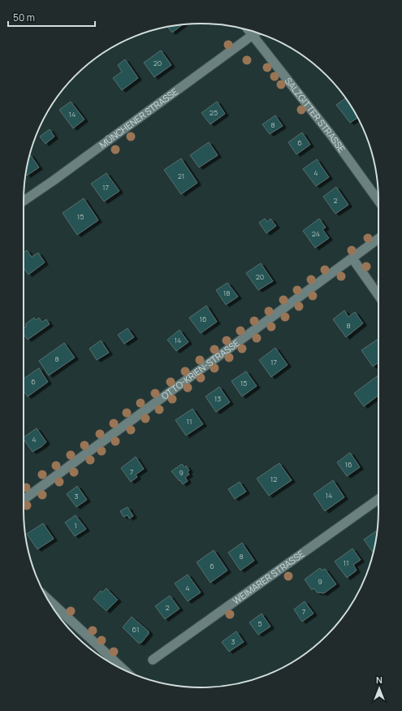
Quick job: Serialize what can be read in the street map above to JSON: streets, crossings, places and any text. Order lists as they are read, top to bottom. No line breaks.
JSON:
{"streets":{"street":["SALZGITTER STRASSE","MÜNCHENER STRASSE","OTTO-KRIEN-STRASSE","WEIMARER STRASSE"]},"crossings":[["SALZGITTER STRASSE","MÜNCHENER STRASSE"]],"house_numbers":["20","25","14","8","6","4","21","17","2","15","24","20","18","16","8","14","8","17","6","15","13","11","4","16","7","9","12","14","3","1","8","11","6","9","4","2","7","5","61","3"],"scale_bar":"50 m","north":"top"}
